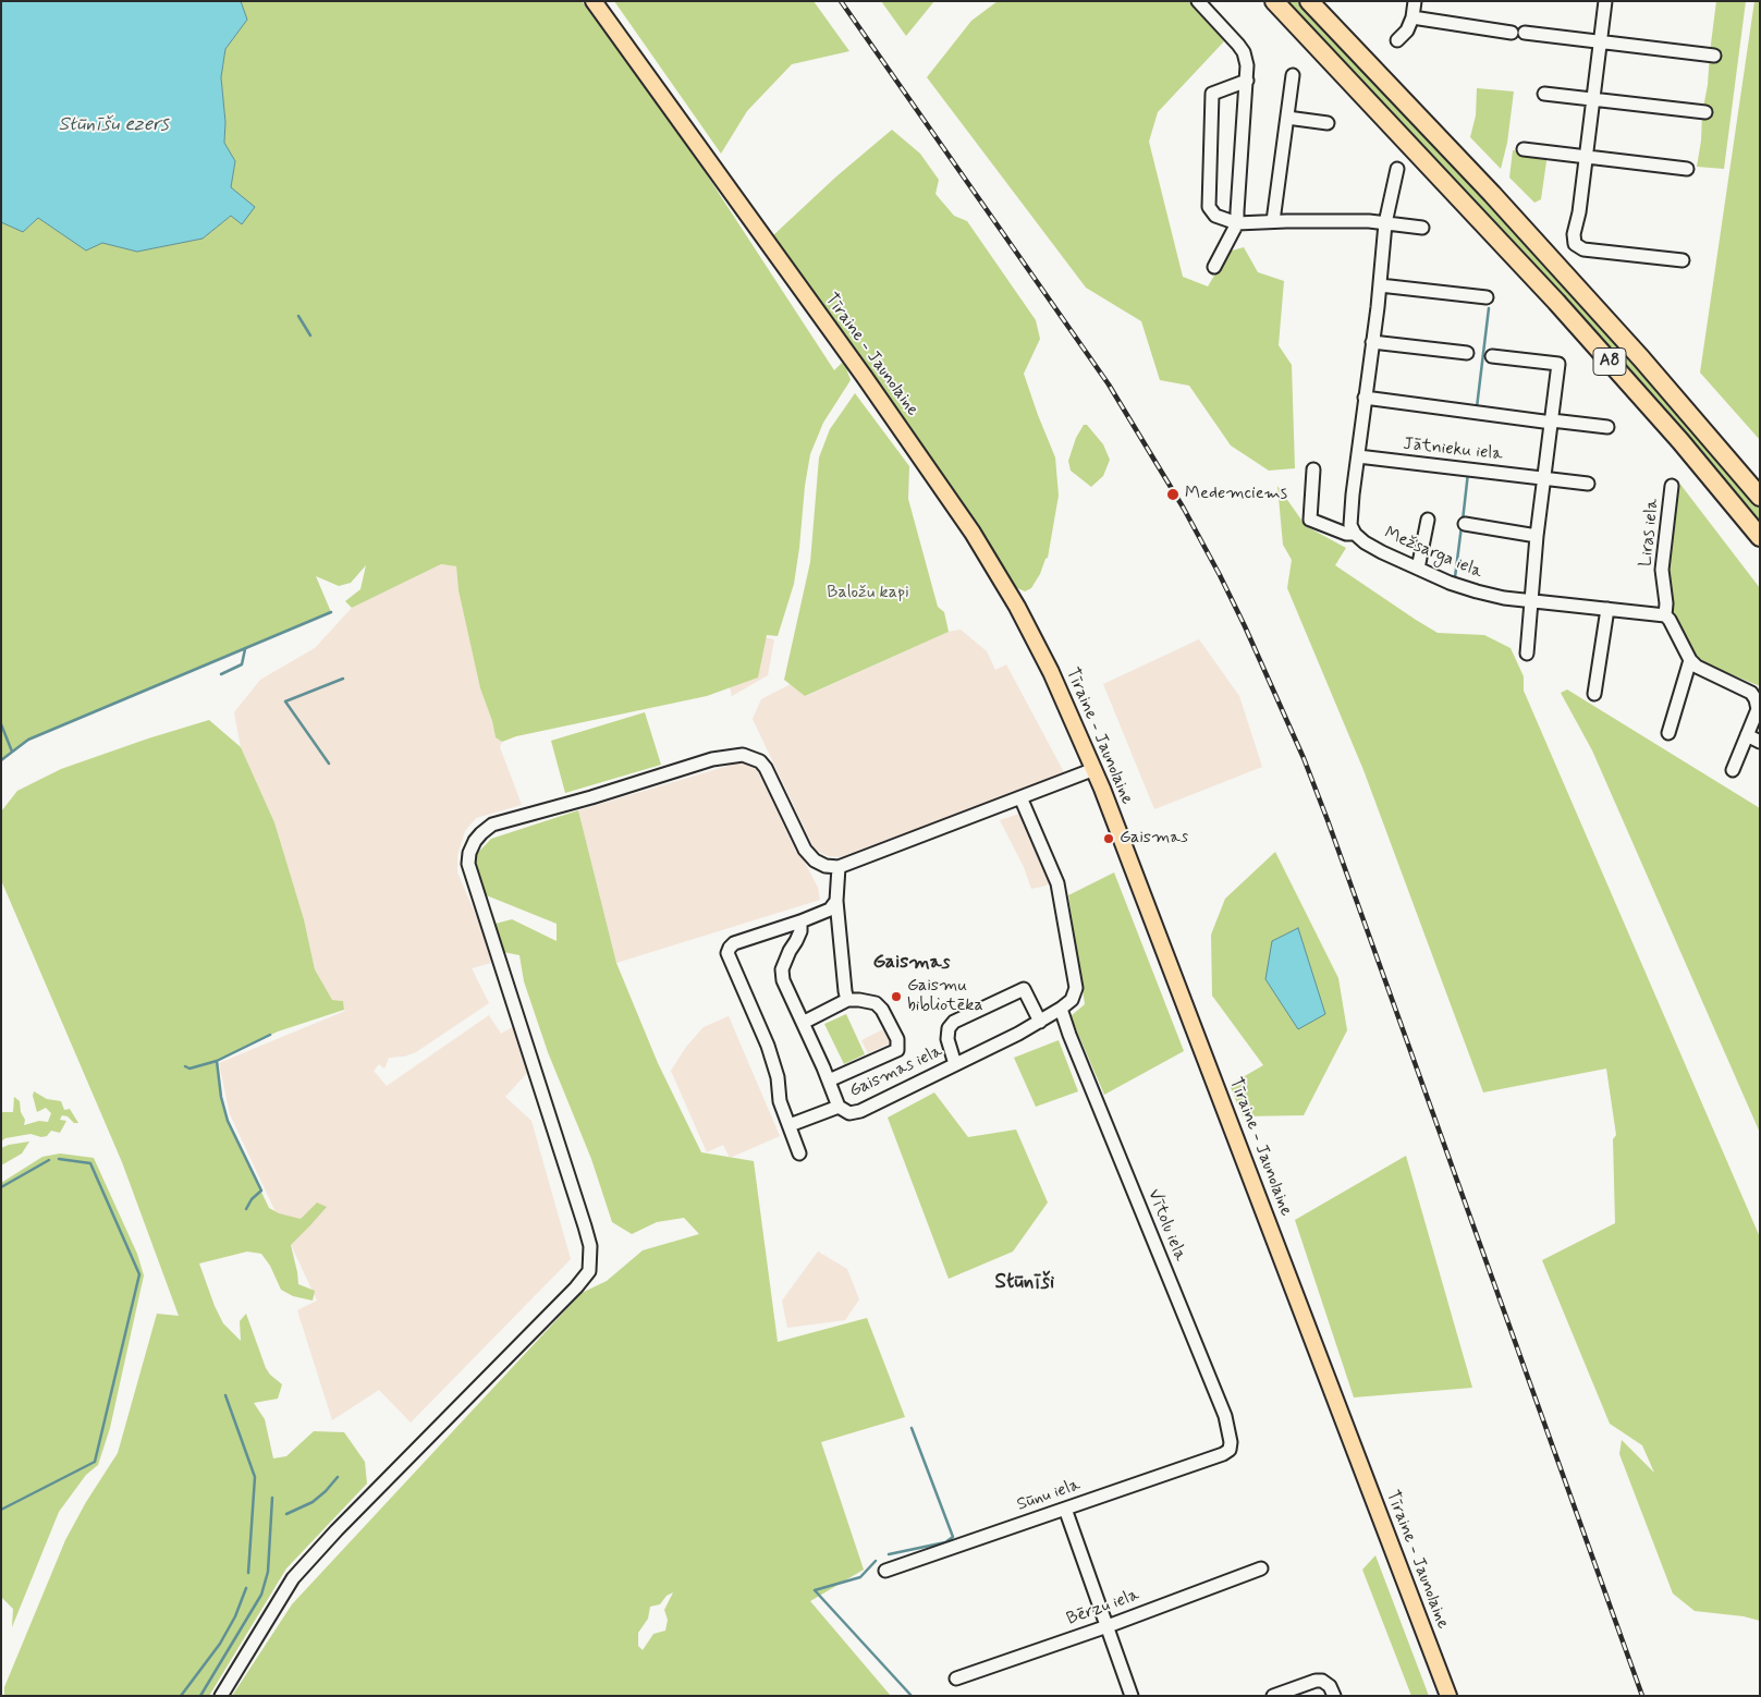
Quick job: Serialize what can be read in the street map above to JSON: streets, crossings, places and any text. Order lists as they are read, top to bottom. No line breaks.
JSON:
{"streets":{"highway":["A8"],"main road":["Tīraine - Jaunolaine"],"street":["Jātnieku iela","Liras iela","Mežsarga iela","Gaismas iela","Vītolu iela","Sūnu iela","Bērzu iela"]},"crossings":[["Liras iela","Mežsarga iela"],["Gaismas iela","Vītolu iela"],["Vītolu iela","Sūnu iela"]],"districts":["Gaismas","Stūnīši"],"water":["Stūnīšu ezers"],"parks":["Baložu kapi"],"places":["Medemciems","Gaismas","Gaismu bibliotēka"]}
